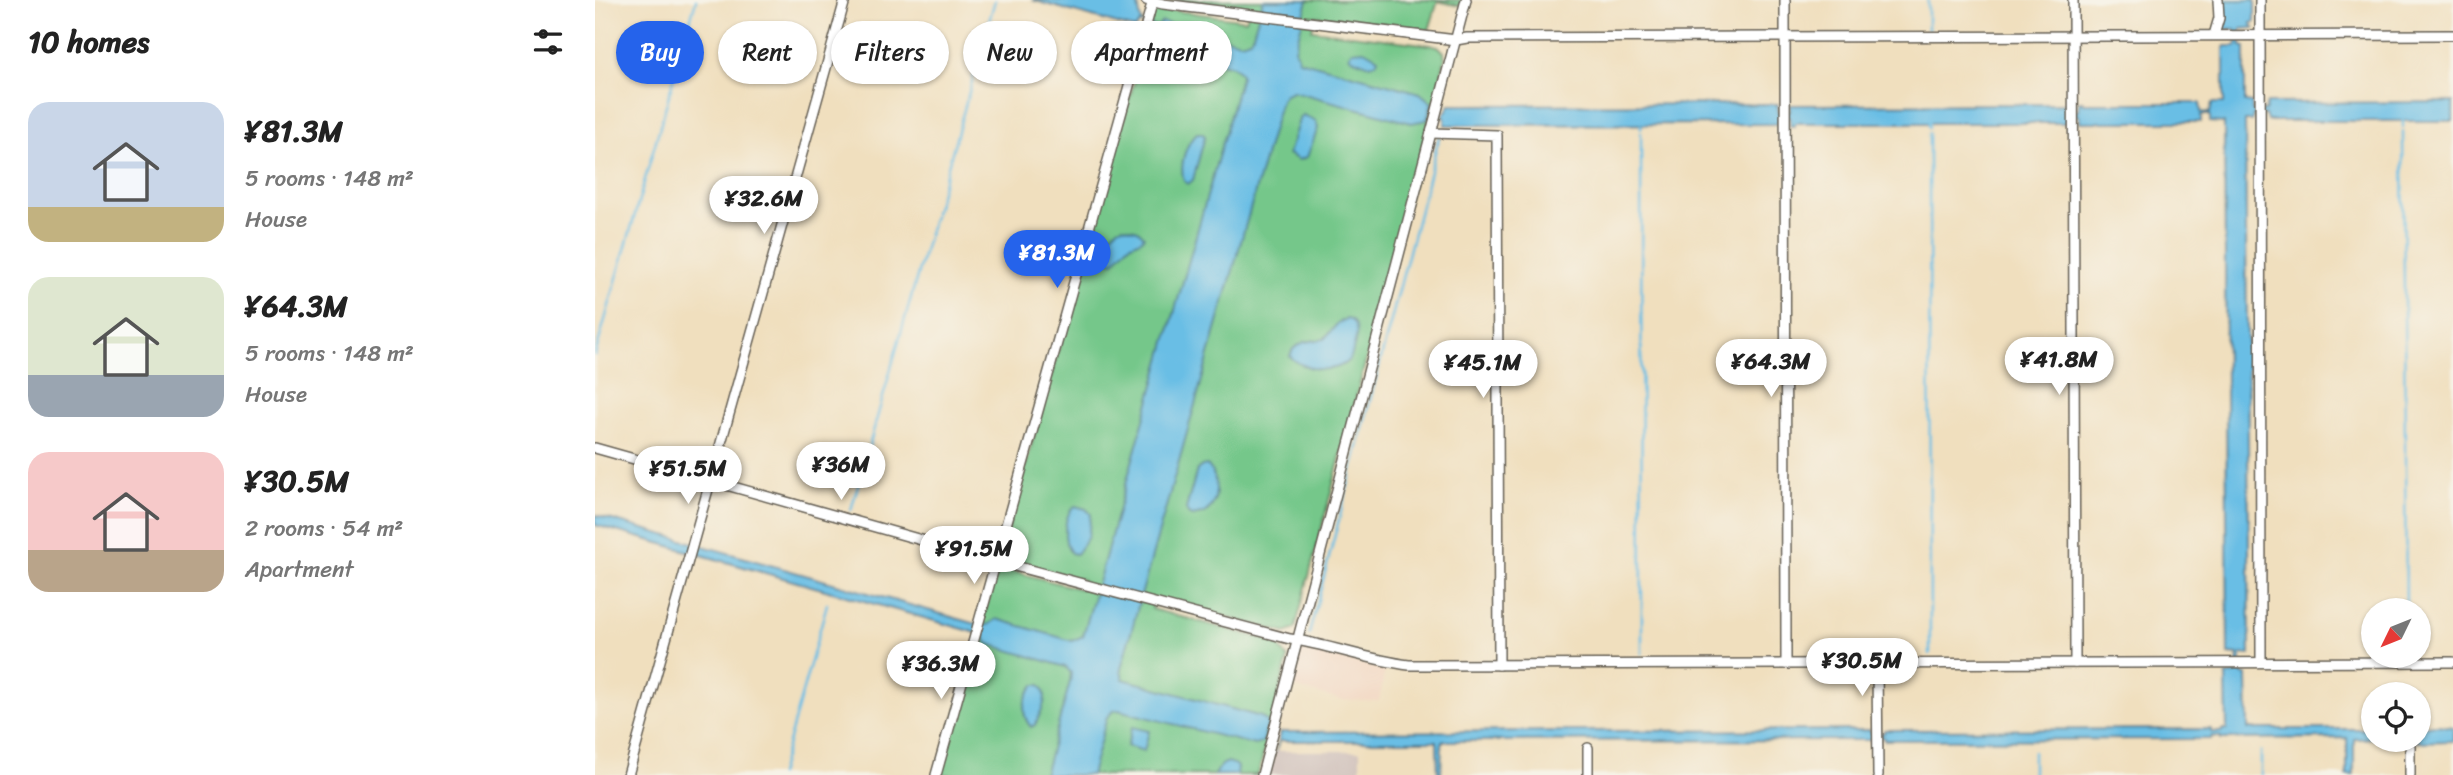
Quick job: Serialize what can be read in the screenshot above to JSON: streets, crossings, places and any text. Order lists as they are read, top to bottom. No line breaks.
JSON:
{"north":"bottom left","page":{"heading":"10 homes","chip":["Buy","Rent","Filters","New","Apartment"],"list":[{"name":"¥81.3M","note":"5 rooms · 148 m² · House"},{"name":"¥64.3M","note":"5 rooms · 148 m² · House"},{"name":"¥30.5M","note":"2 rooms · 54 m² · Apartment"}],"price":["¥32.6M","¥81.3M","¥41.8M","¥64.3M","¥45.1M","¥36M","¥51.5M","¥91.5M","¥30.5M","¥36.3M"]}}
